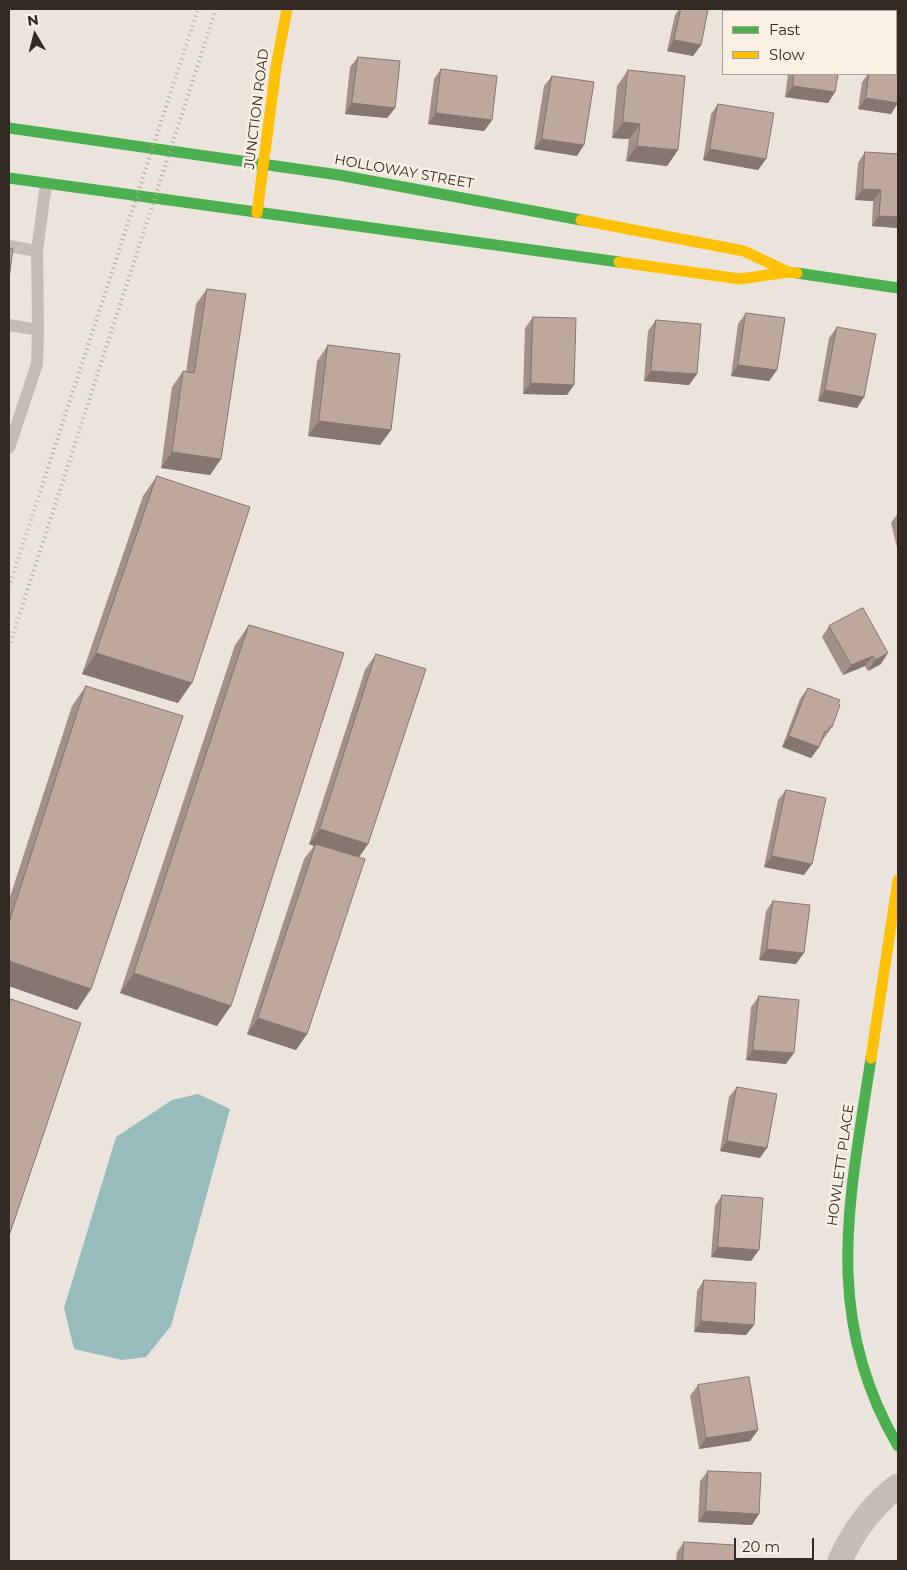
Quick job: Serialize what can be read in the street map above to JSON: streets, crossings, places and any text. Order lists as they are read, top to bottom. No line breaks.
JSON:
{"streets":{"main road":["JUNCTION ROAD","HOLLOWAY STREET","HOWLETT PLACE"]},"crossings":[["JUNCTION ROAD","HOLLOWAY STREET"]],"legend":["Fast","Slow"],"scale_bar":"20 m","north":"top"}
